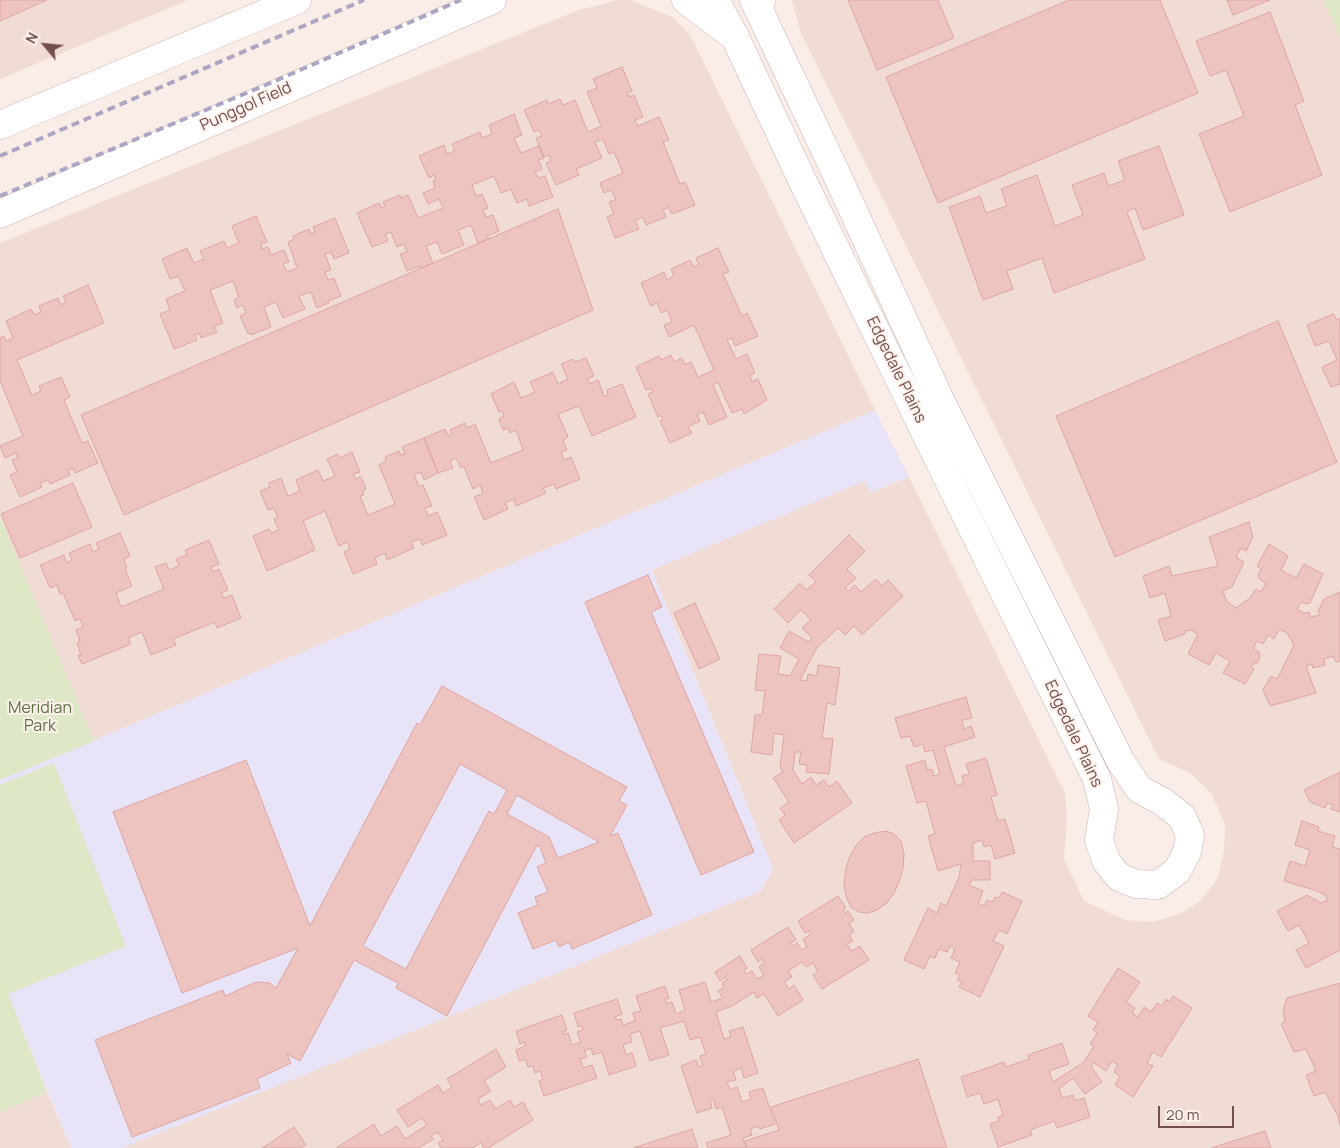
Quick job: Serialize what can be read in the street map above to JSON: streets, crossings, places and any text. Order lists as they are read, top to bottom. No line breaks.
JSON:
{"streets":{"street":["Punggol Field","Edgedale Plains"]},"parks":["Meridian Park"],"scale_bar":"20 m","north":"top left"}
